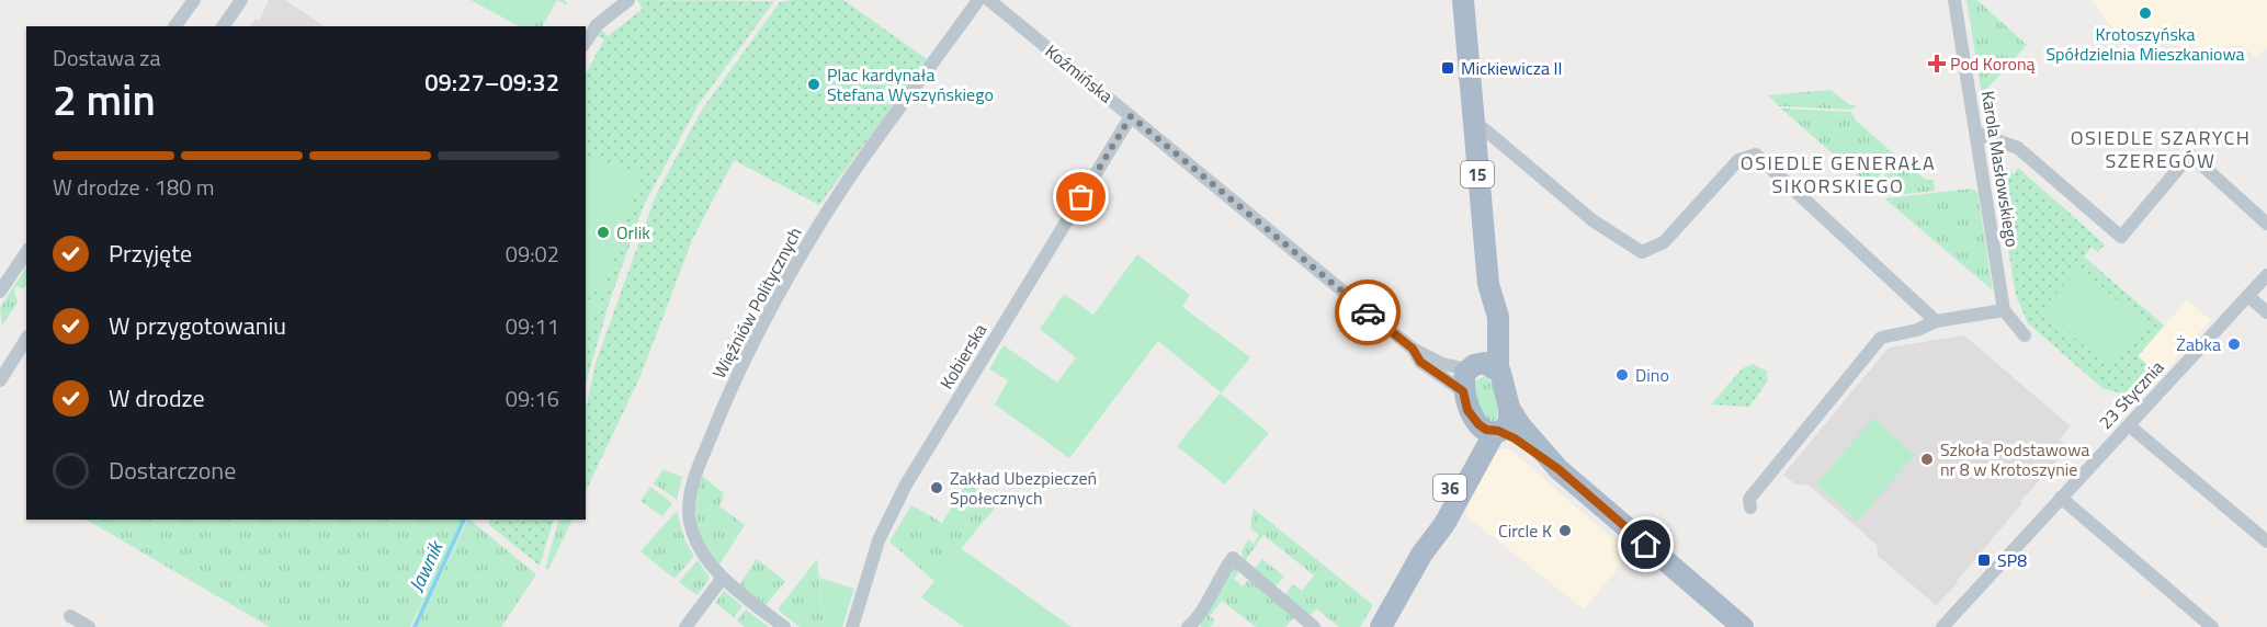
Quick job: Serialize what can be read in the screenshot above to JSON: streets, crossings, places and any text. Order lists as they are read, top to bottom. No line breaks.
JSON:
{"streets":{"main road":["15","36"],"street":["Koźmińska","Karola Masłowskiego","Więźniów Politycznych","Kobierska","23 Stycznia"]},"crossings":[["Koźmińska","15"],["Koźmińska","Kobierska"],["15","36"]],"districts":["OSIEDLE SZARYCH SZEREGÓW","OSIEDLE GENERAŁA SIKORSKIEGO"],"water":["Jawnik"],"places":{"other":["Krotoszyńska Spółdzielnia Mieszkaniowa","Plac kardynała Stefana Wyszyńskiego","Orlik","Żabka","Dino","Szkoła Podstawowa nr 8 w Krotoszynie","Zakład Ubezpieczeń Społecznych","Circle K"],"health":["Pod Koroną"],"transit":["Mickiewicza II","SP8"]},"page":{"heading":["2 min","Dostawa za","09:27–09:32"],"bar":"W drodze · 180 m","list":[["Przyjęte","09:02"],["W przygotowaniu","09:11"],["W drodze","09:16"],"Dostarczone"]}}
